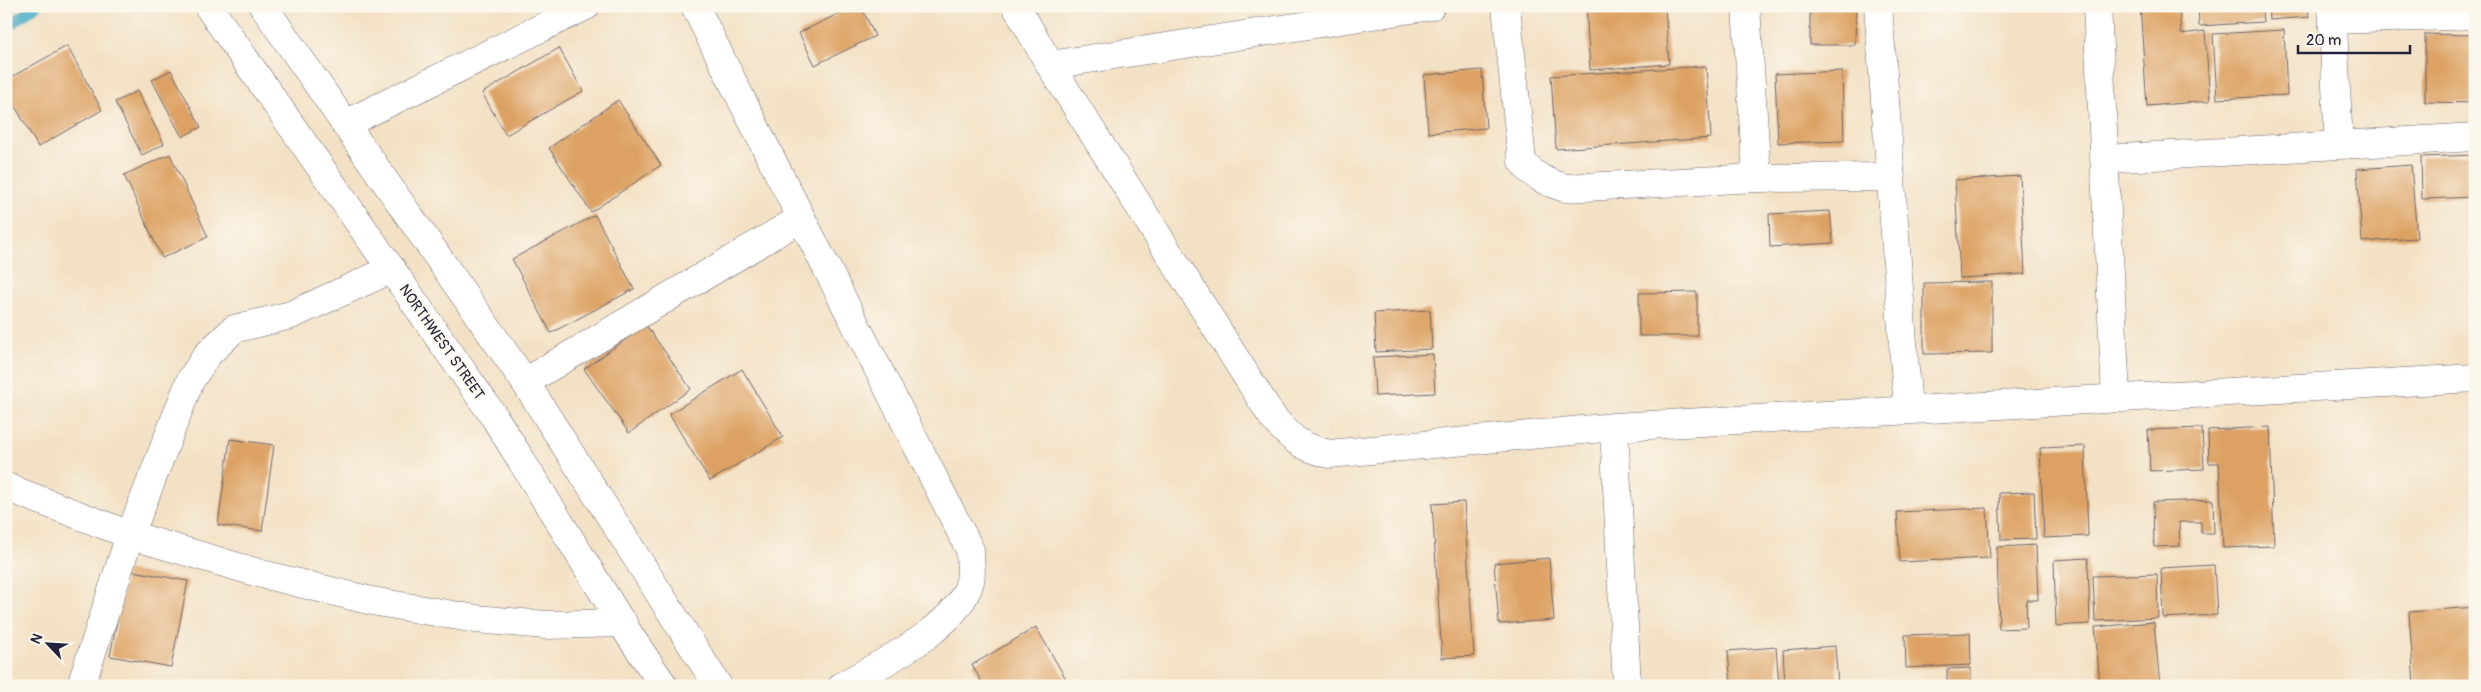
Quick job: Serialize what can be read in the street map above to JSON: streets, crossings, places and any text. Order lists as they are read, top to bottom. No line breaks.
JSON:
{"streets":{"street":["NORTHWEST STREET"]},"scale_bar":"20 m","north":"top left"}
